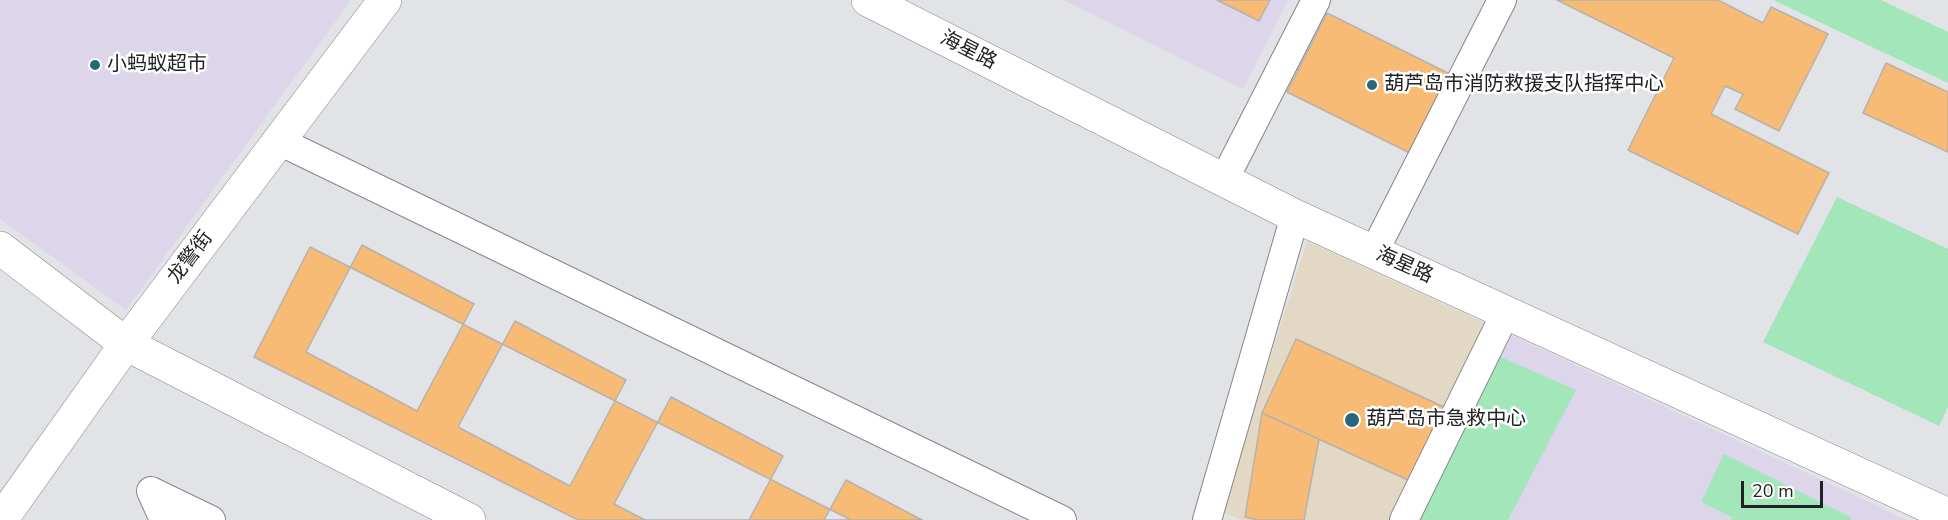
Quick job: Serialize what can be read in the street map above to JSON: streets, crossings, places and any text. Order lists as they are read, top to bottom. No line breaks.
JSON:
{"streets":{"street":["海星路","龙警街"]},"places":["小蚂蚁超市","葫芦岛市消防救援支队指挥中心","葫芦岛市急救中心"],"scale_bar":"20 m"}
